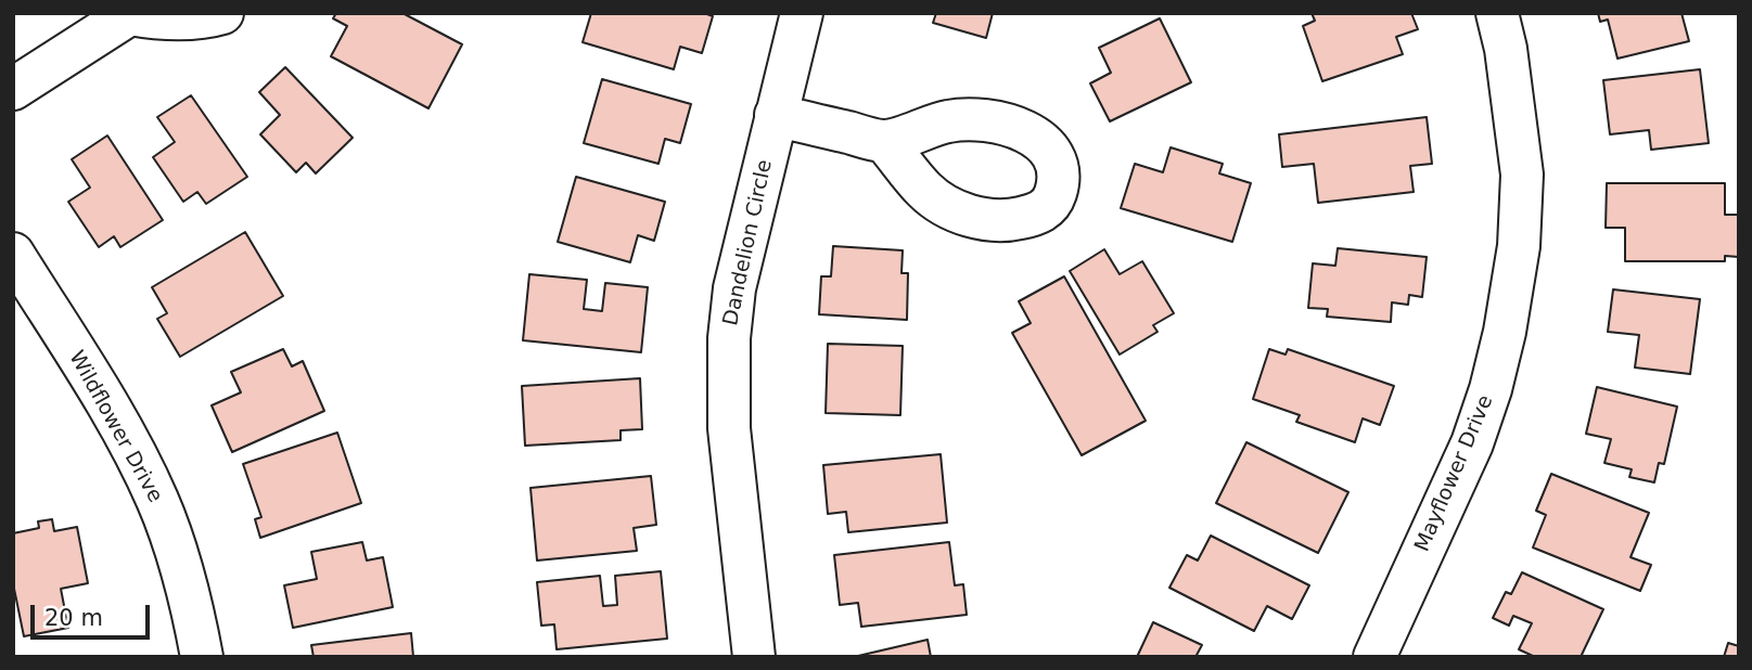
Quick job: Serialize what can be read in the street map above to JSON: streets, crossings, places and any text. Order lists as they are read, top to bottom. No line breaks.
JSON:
{"streets":{"street":["Dandelion Circle","Wildflower Drive","Mayflower Drive"]},"scale_bar":"20 m"}
